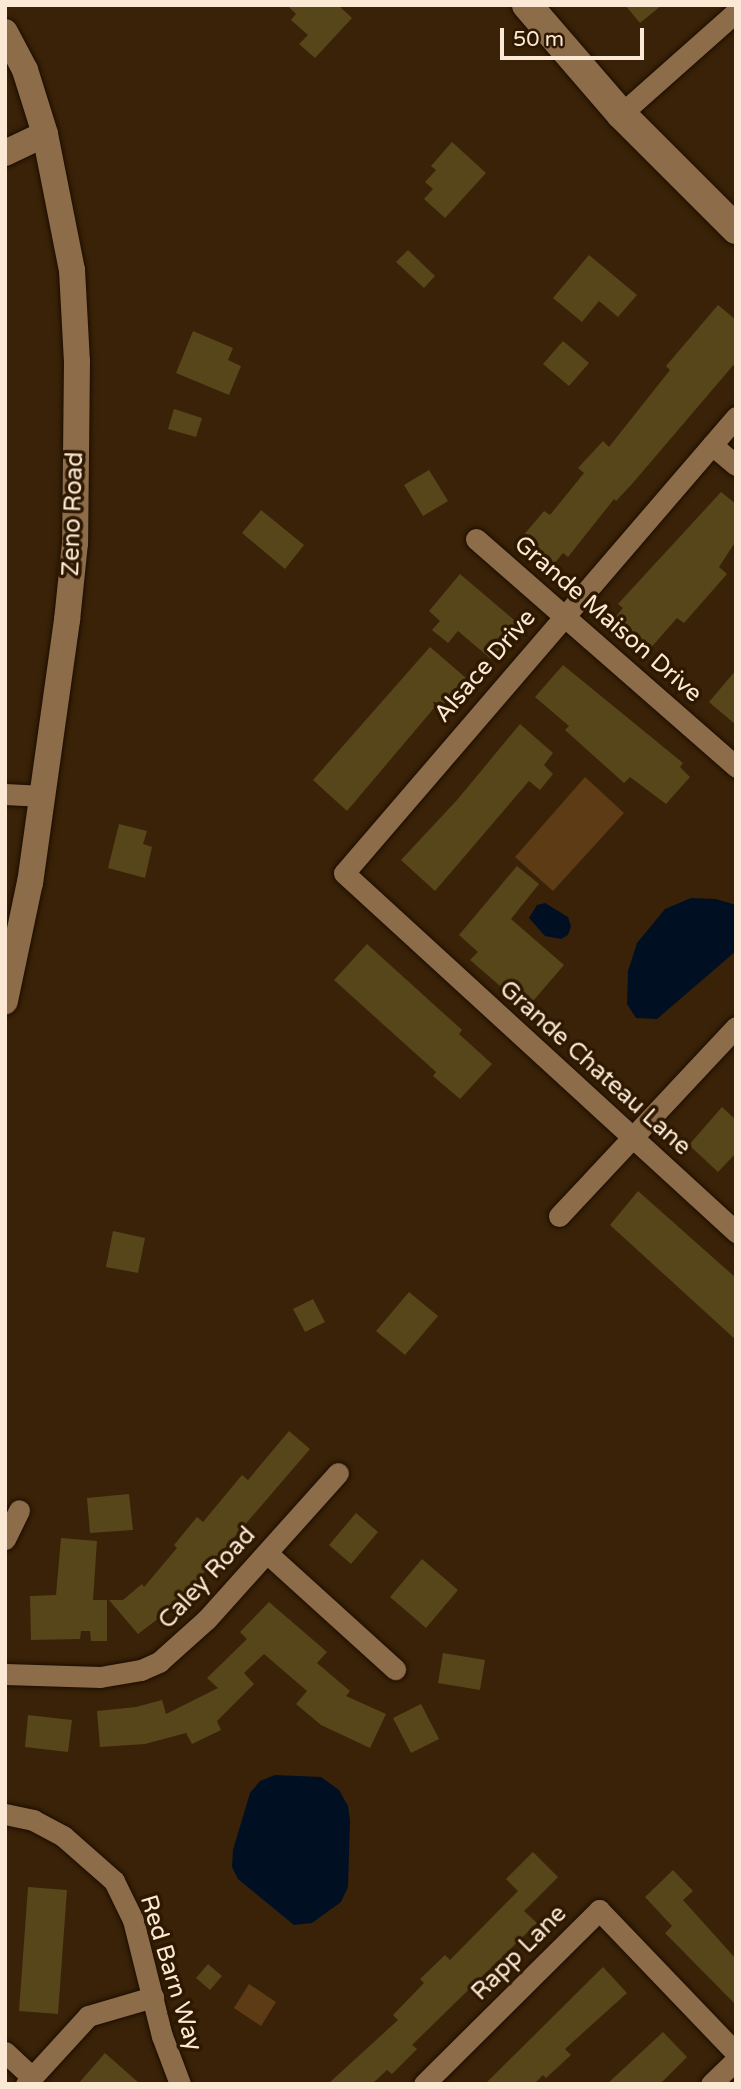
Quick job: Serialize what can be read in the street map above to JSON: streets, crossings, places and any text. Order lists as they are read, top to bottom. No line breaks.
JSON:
{"streets":{"street":["Zeno Road","Grande Maison Drive","Alsace Drive","Grande Chateau Lane","Caley Road","Rapp Lane","Red Barn Way"]},"crossings":[["Grande Maison Drive","Alsace Drive"],["Alsace Drive","Grande Chateau Lane"]],"scale_bar":"50 m"}
